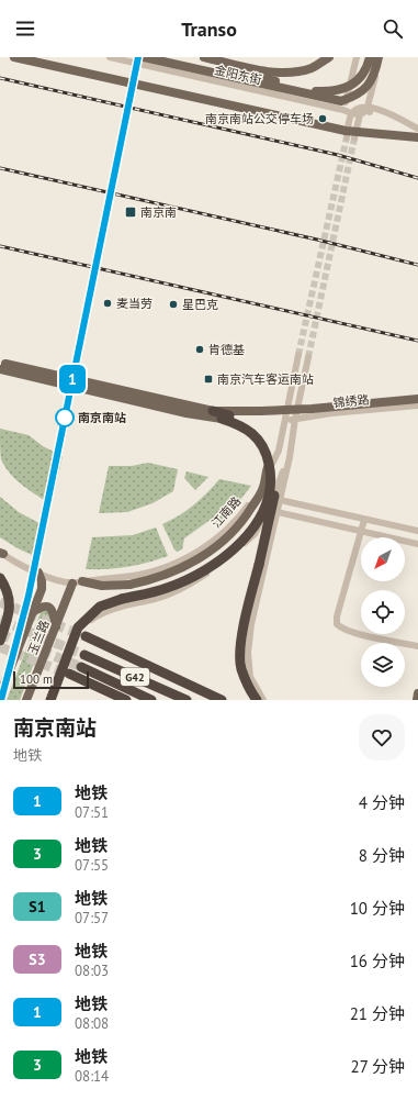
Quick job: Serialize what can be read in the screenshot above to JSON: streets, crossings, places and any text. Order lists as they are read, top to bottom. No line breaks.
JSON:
{"streets":{"highway":["G42"],"main road":["玉兰路"],"street":["金阳东街","锦绣路","江南路"]},"crossings":[["锦绣路","江南路"],["江南路","玉兰路"]],"places":{"other":["南京南站公交停车场","麦当劳","星巴克","肯德基","南京南站"],"transit":["南京南","南京汽车客运南站"]},"lines":["metro line 1"],"scale_bar":"100 m","north":"bottom left","page":{"header":"Transo","on_map":"1","scale":"100 m","heading":["南京南站","地铁"],"list":[{"mark":"1","name":"地铁","note":"07:51","value":"4 分钟"},{"mark":"3","name":"地铁","note":"07:55","value":"8 分钟"},{"mark":"S1","name":"地铁","note":"07:57","value":"10 分钟"},{"mark":"S3","name":"地铁","note":"08:03","value":"16 分钟"},{"mark":"1","name":"地铁","note":"08:08","value":"21 分钟"},{"mark":"3","name":"地铁","note":"08:14","value":"27 分钟"}]}}
